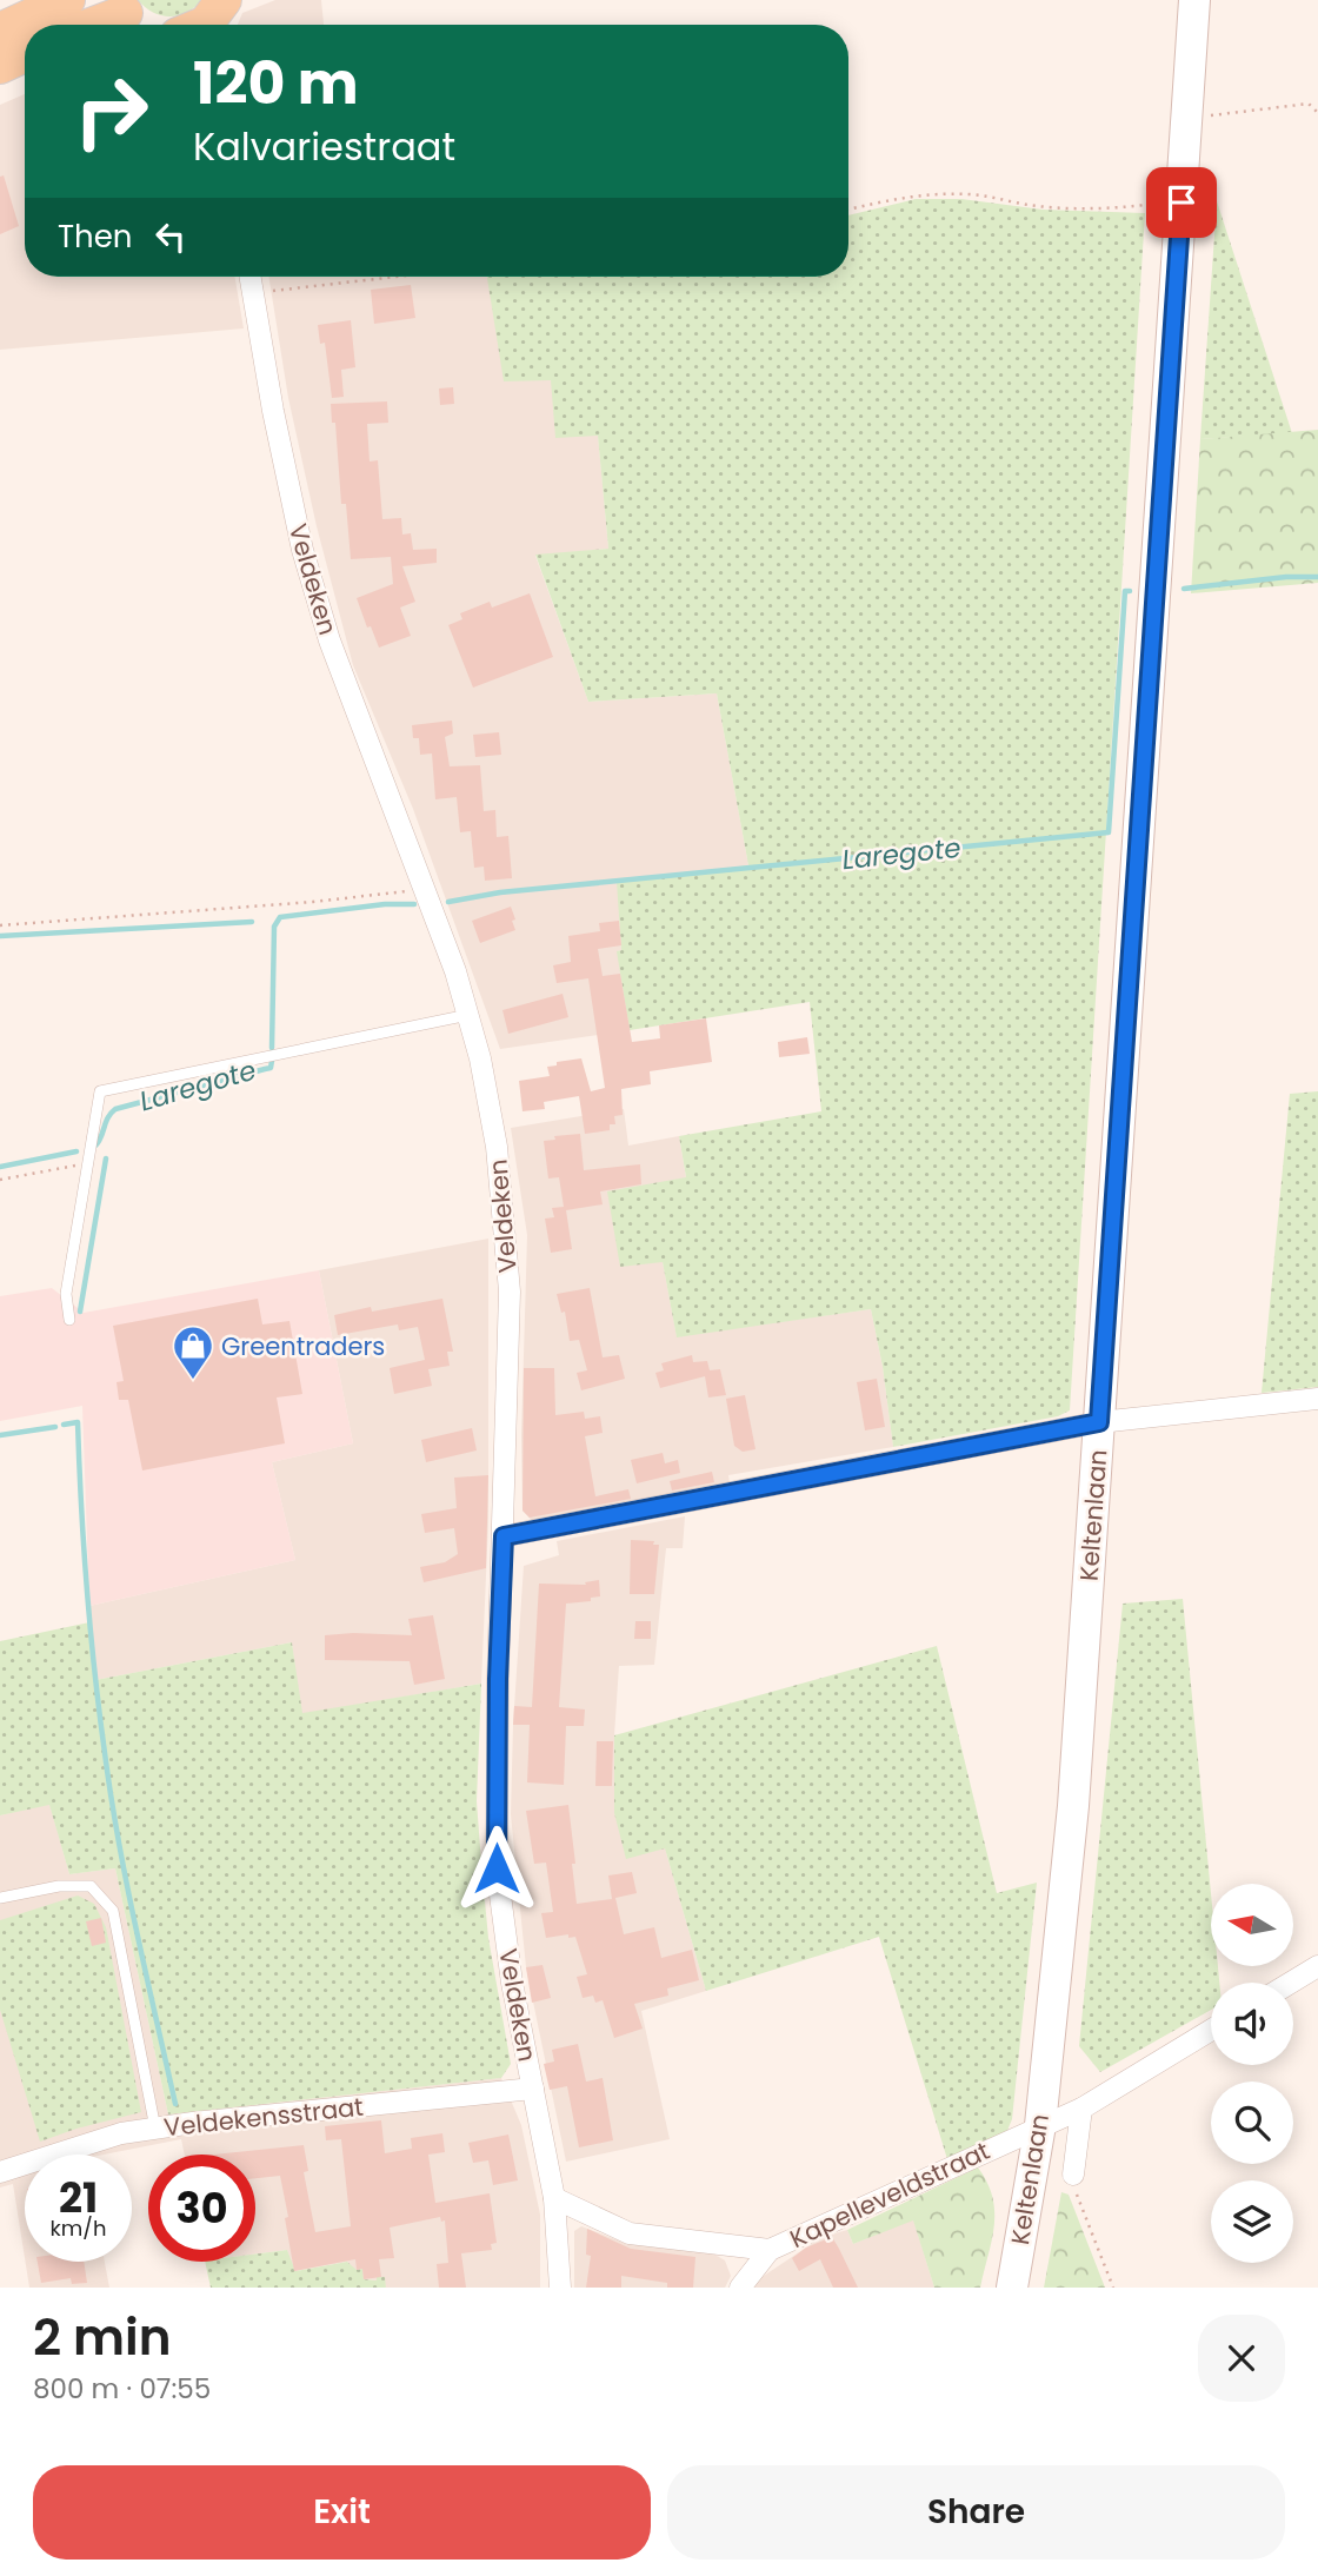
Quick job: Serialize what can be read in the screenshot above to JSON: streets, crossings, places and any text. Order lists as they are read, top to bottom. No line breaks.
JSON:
{"streets":{"main road":["Keltenlaan"],"street":["Veldeken","Veldekensstraat","Kapelleveldstraat"]},"crossings":[["Veldeken","Veldekensstraat"],["Keltenlaan","Kapelleveldstraat"]],"water":["Laregote"],"places":{"shop":["Greentraders"]},"north":"left","page":{"turn":["120 m","Kalvariestraat"],"then":"Then","speed":"21 km/h","limit":"30","heading":["2 min","800 m · 07:55"],"buttons":["Exit","Share"]}}
